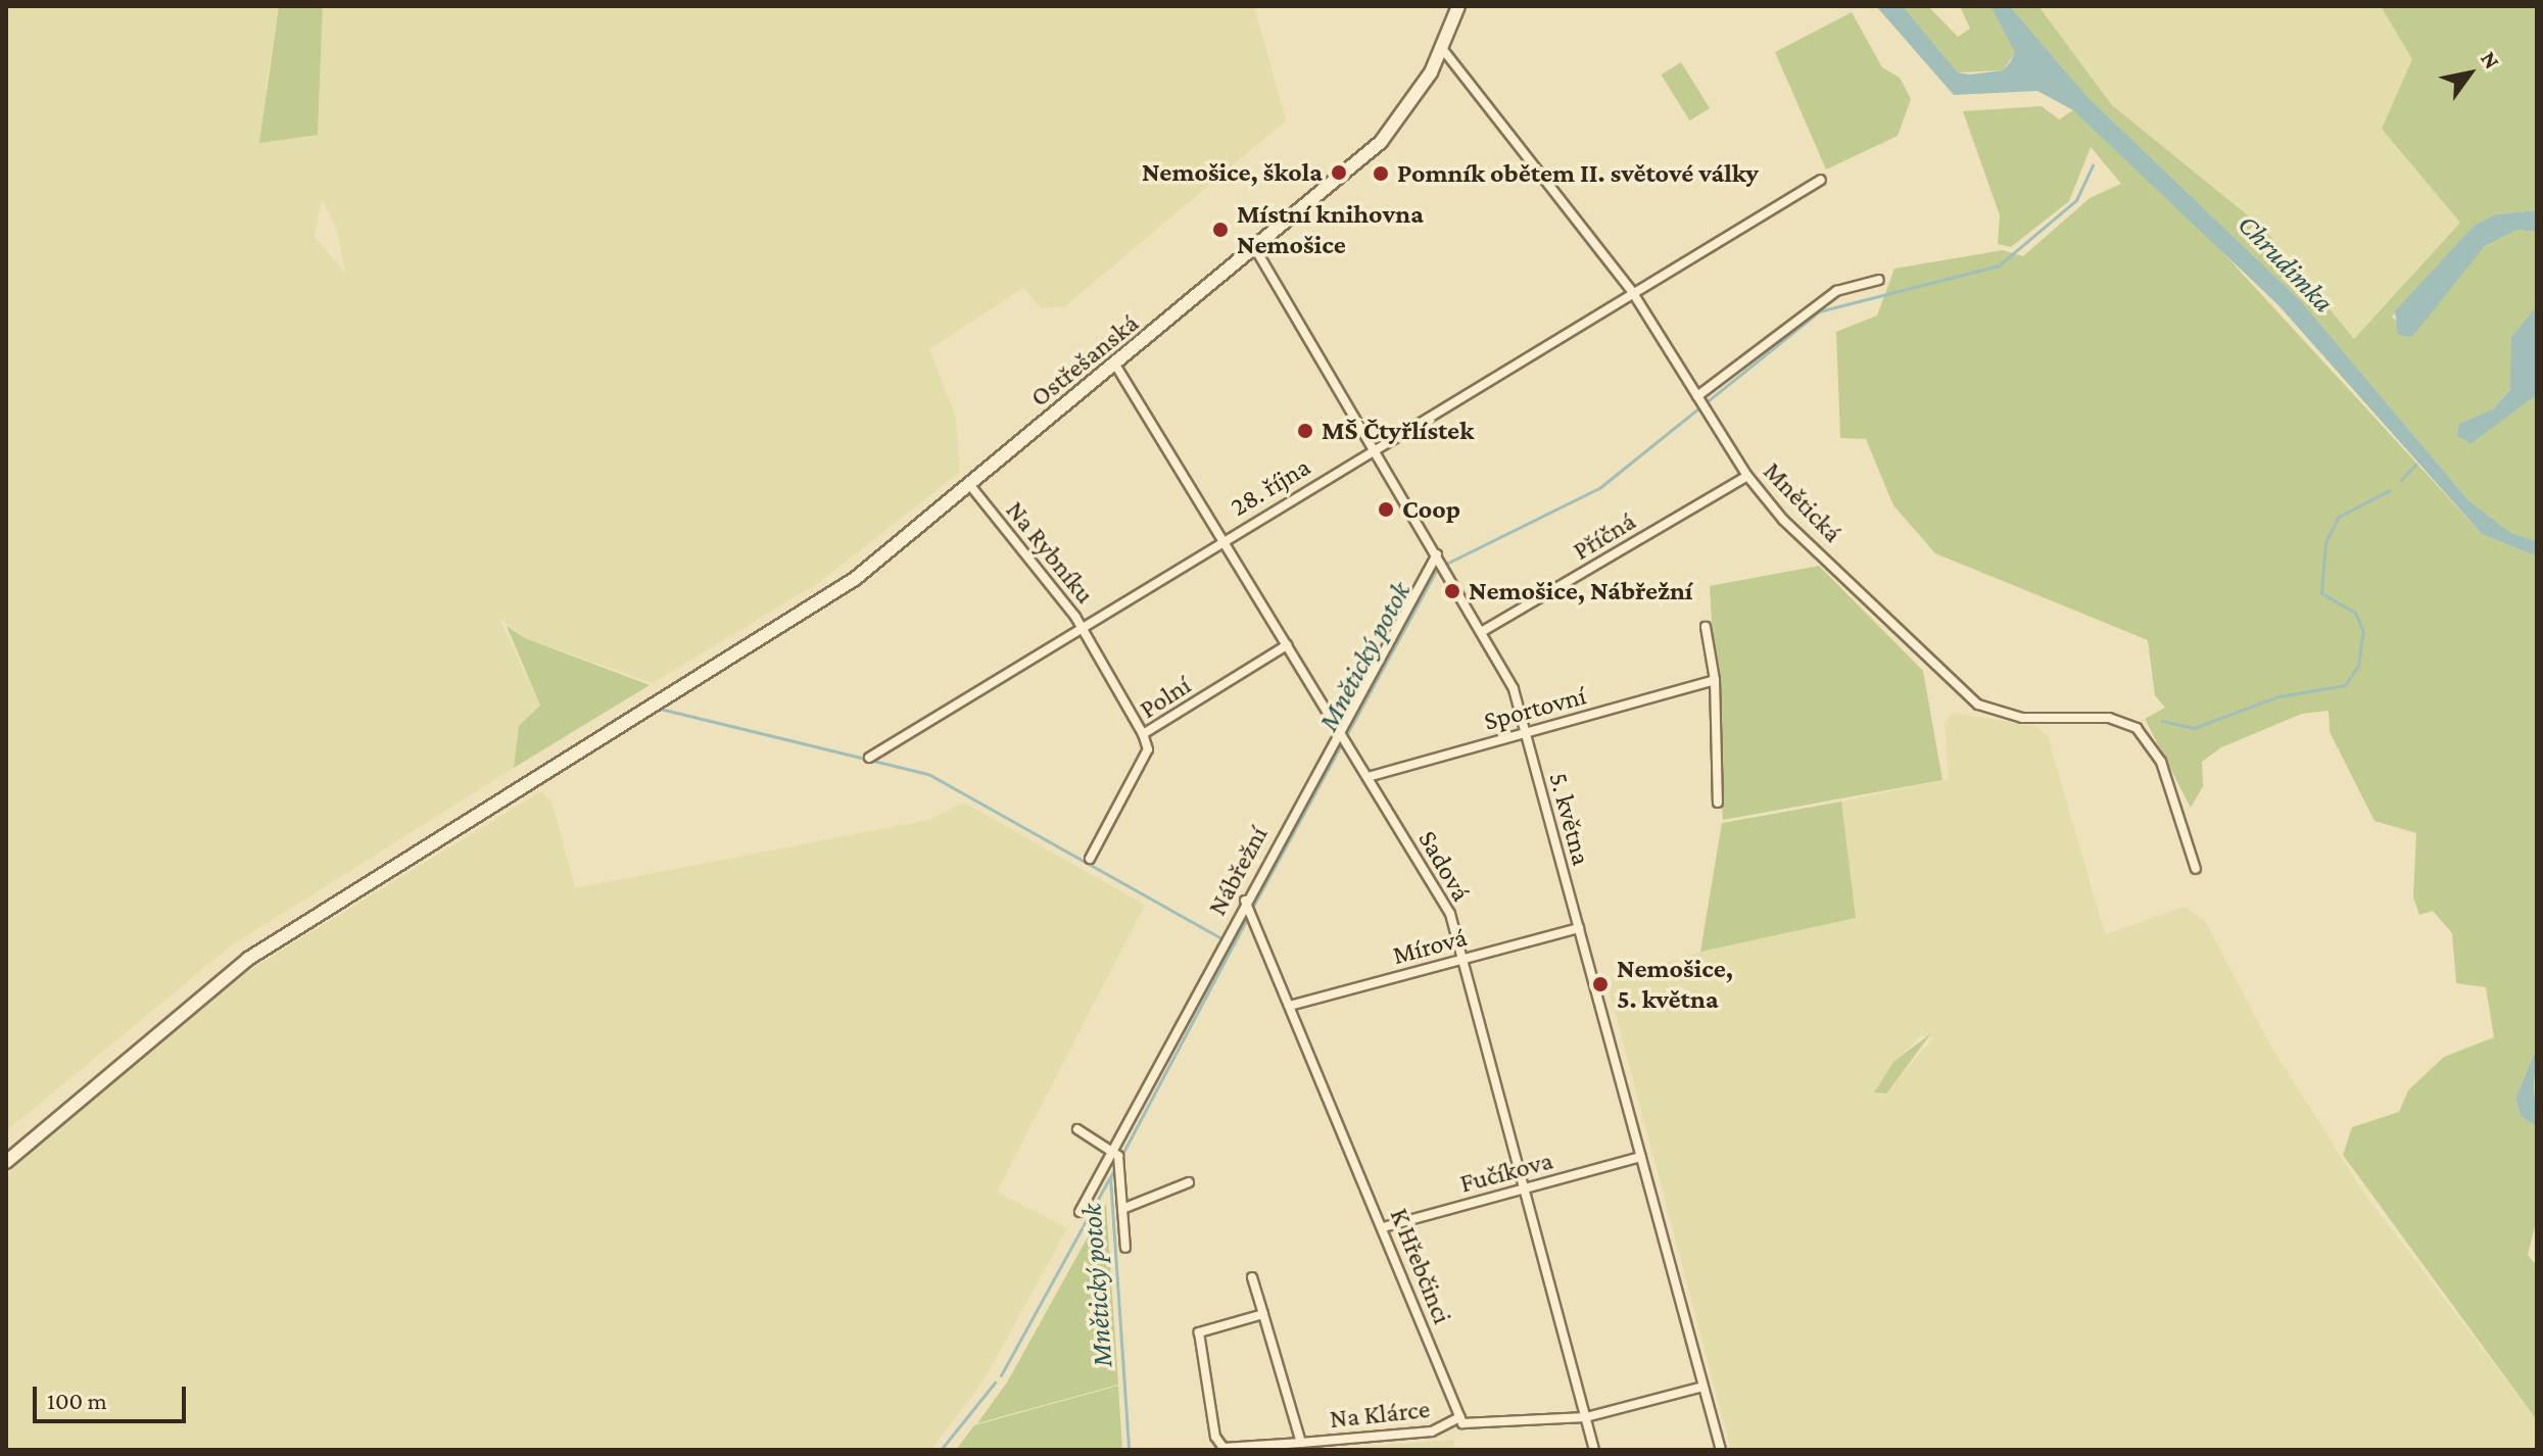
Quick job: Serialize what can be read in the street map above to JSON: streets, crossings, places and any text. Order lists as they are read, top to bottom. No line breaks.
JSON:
{"streets":{"street":["Ostřešanská","28. října","Mnětická","Příčná","Na Rybníku","Polní","Sportovní","5. května","Sadová","Nábřežní","Mírová","Fučíkova","K Hřebčinci","Na Klárce"]},"crossings":[["Ostřešanská","Mnětická"],["Ostřešanská","Na Rybníku"],["Ostřešanská","5. května"],["Ostřešanská","Sadová"],["28. října","Mnětická"],["28. října","Na Rybníku"],["28. října","5. května"],["28. října","Sadová"],["Mnětická","Příčná"],["Příčná","5. května"],["Na Rybníku","Polní"],["Polní","Sadová"],["Sportovní","5. května"],["Sportovní","Sadová"],["5. května","Nábřežní"],["5. května","Mírová"],["5. května","Fučíkova"],["Sadová","Nábřežní"],["Sadová","Mírová"],["Sadová","Fučíkova"],["Nábřežní","K Hřebčinci"],["Mírová","K Hřebčinci"],["Fučíkova","K Hřebčinci"],["K Hřebčinci","Na Klárce"]],"water":["Chrudimka","Mnětický potok"],"places":["Nemošice, škola","Pomník obětem II. světové války","Místní knihovna Nemošice","MŠ Čtyřlístek","Coop","Nemošice, Nábřežní","Nemošice, 5. května"],"scale_bar":"100 m","north":"top right"}
